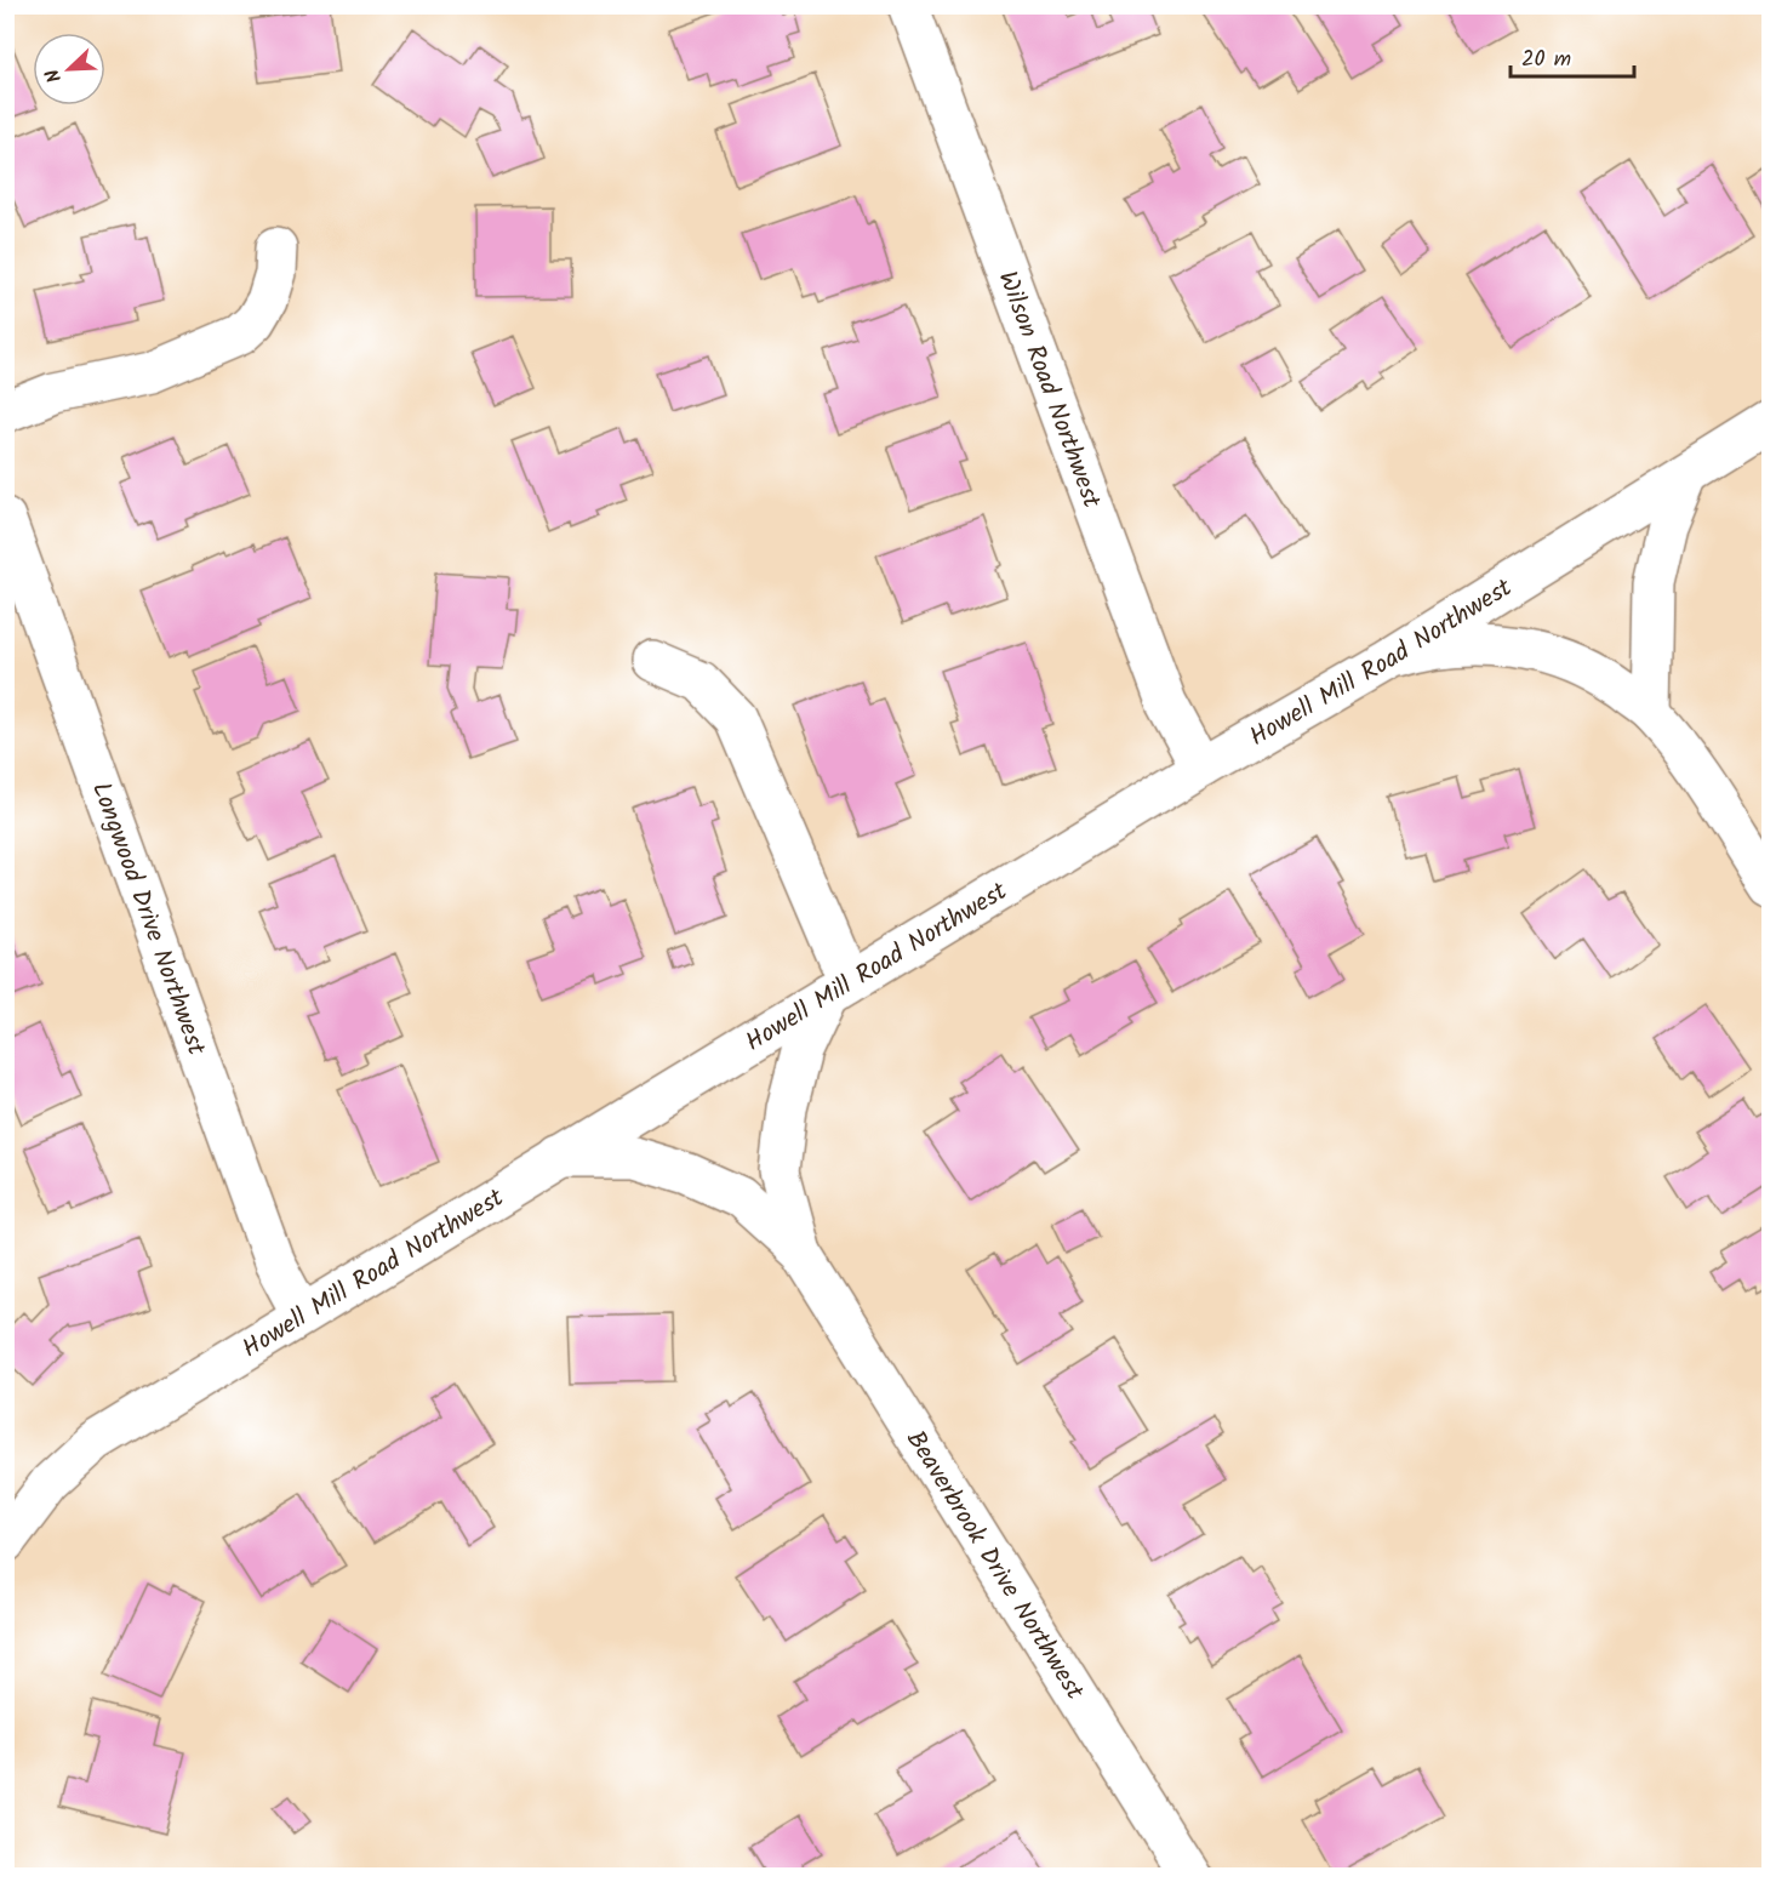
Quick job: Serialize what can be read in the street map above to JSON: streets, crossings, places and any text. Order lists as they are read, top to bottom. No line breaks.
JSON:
{"streets":{"street":["Wilson Road Northwest","Howell Mill Road Northwest","Longwood Drive Northwest","Beaverbrook Drive Northwest"]},"crossings":[["Wilson Road Northwest","Howell Mill Road Northwest"],["Howell Mill Road Northwest","Longwood Drive Northwest"],["Howell Mill Road Northwest","Beaverbrook Drive Northwest"]],"scale_bar":"20 m","north":"bottom left"}
